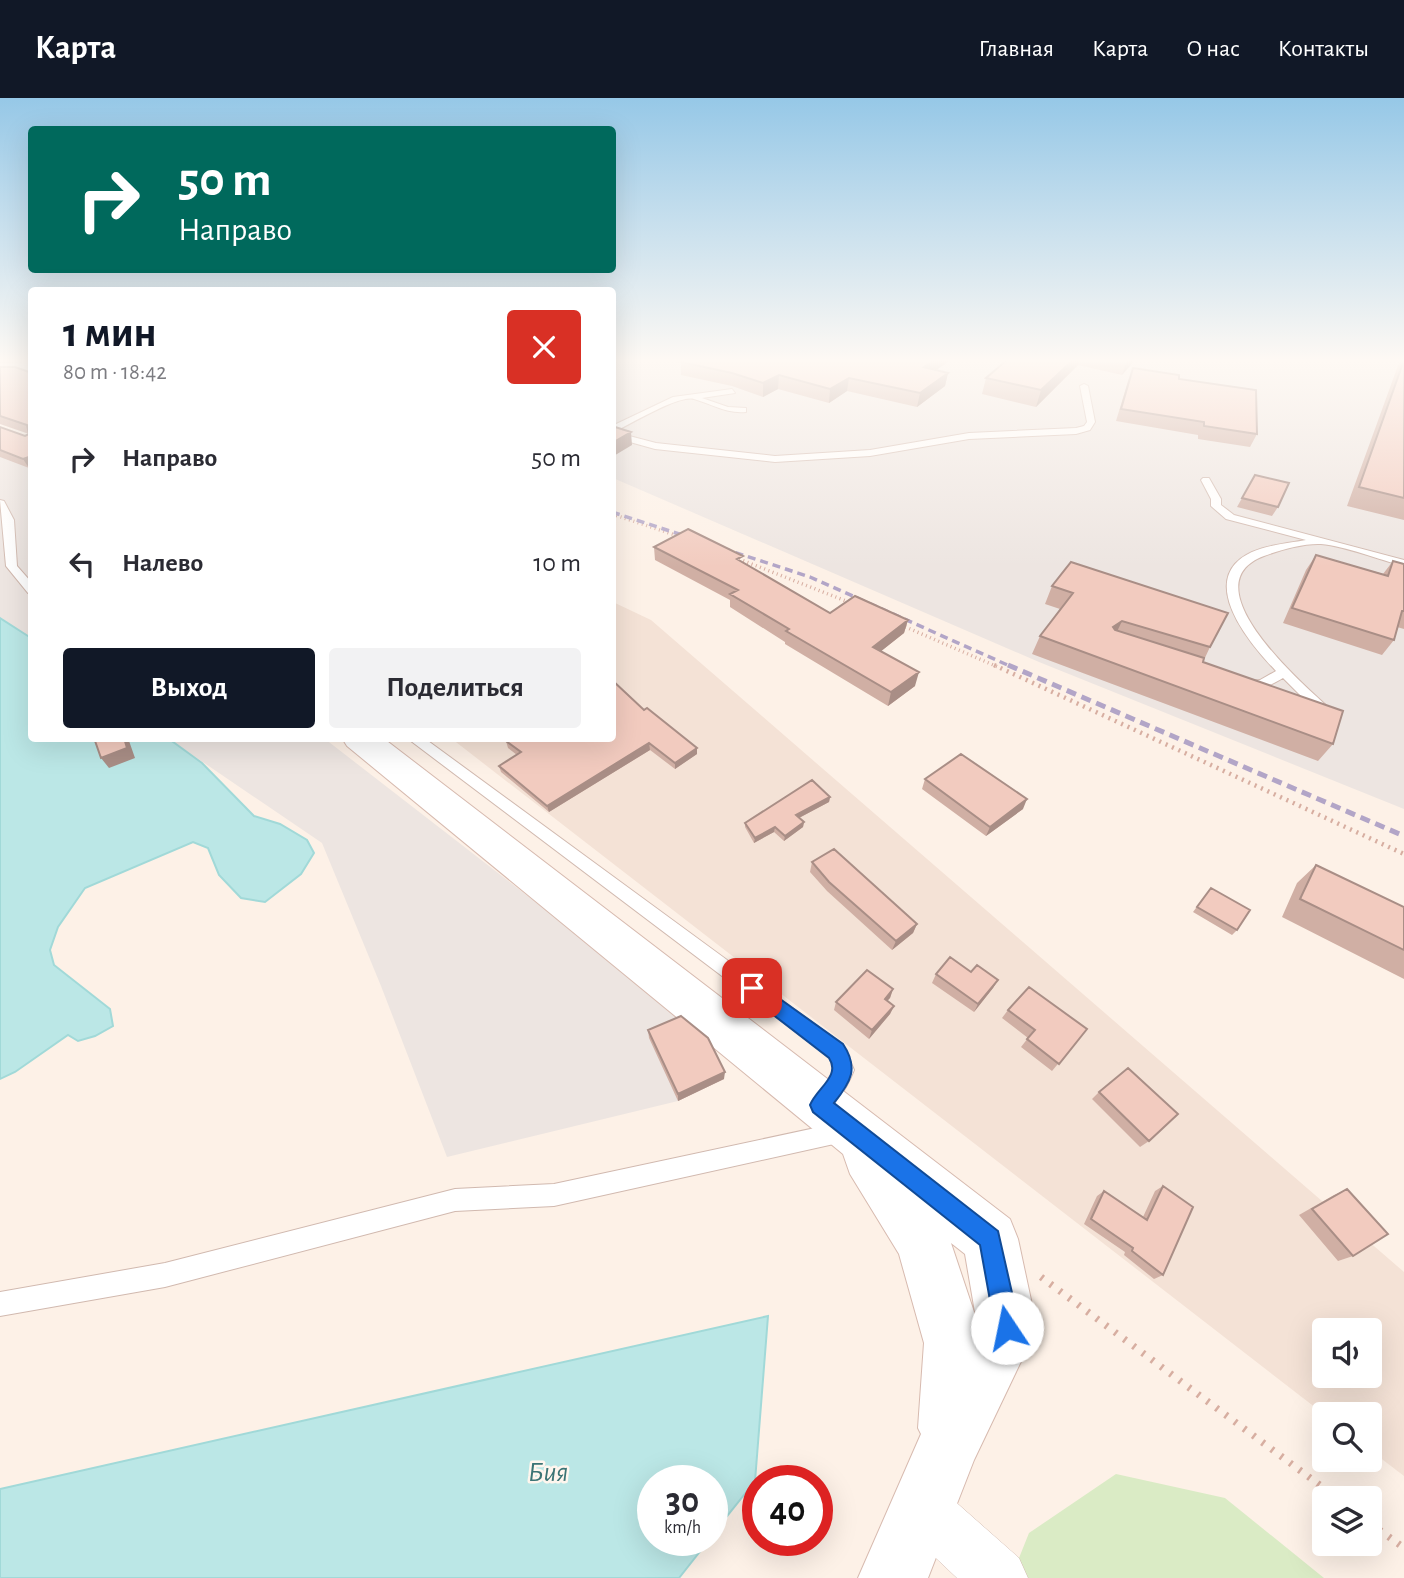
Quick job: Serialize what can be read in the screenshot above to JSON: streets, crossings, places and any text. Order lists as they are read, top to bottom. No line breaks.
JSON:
{"water":["Бия"],"page":{"header":"Карта","nav":["Главная","Карта","О нас","Контакты"],"turn":["50 m","Направо"],"heading":["1 мин","80 m · 18:42"],"list":[{"name":"Направо","value":"50 m"},{"name":"Налево","value":"10 m"}],"buttons":["Выход","Поделиться"],"speed":"30 km/h","limit":"40"}}
